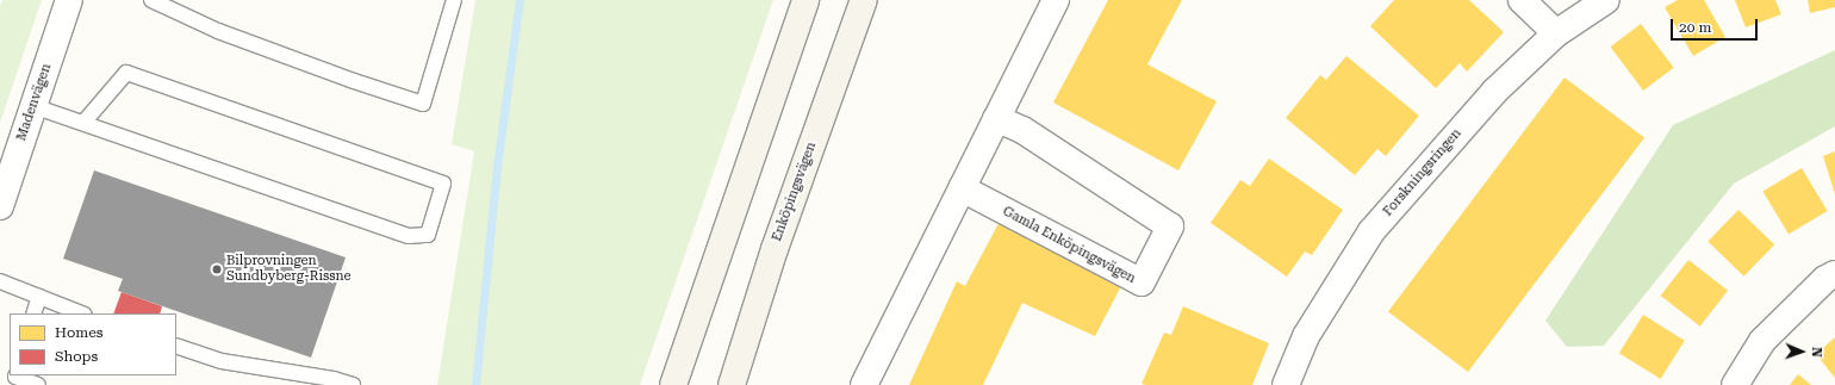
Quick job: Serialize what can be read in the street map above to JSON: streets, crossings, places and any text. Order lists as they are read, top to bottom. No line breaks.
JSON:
{"streets":{"main road":["Enköpingsvägen"],"street":["Madenvägen","Forskningsringen","Gamla Enköpingsvägen"]},"places":["Bilprovningen Sundbyberg-Rissne"],"legend":["Homes","Shops"],"scale_bar":"20 m","north":"right"}
